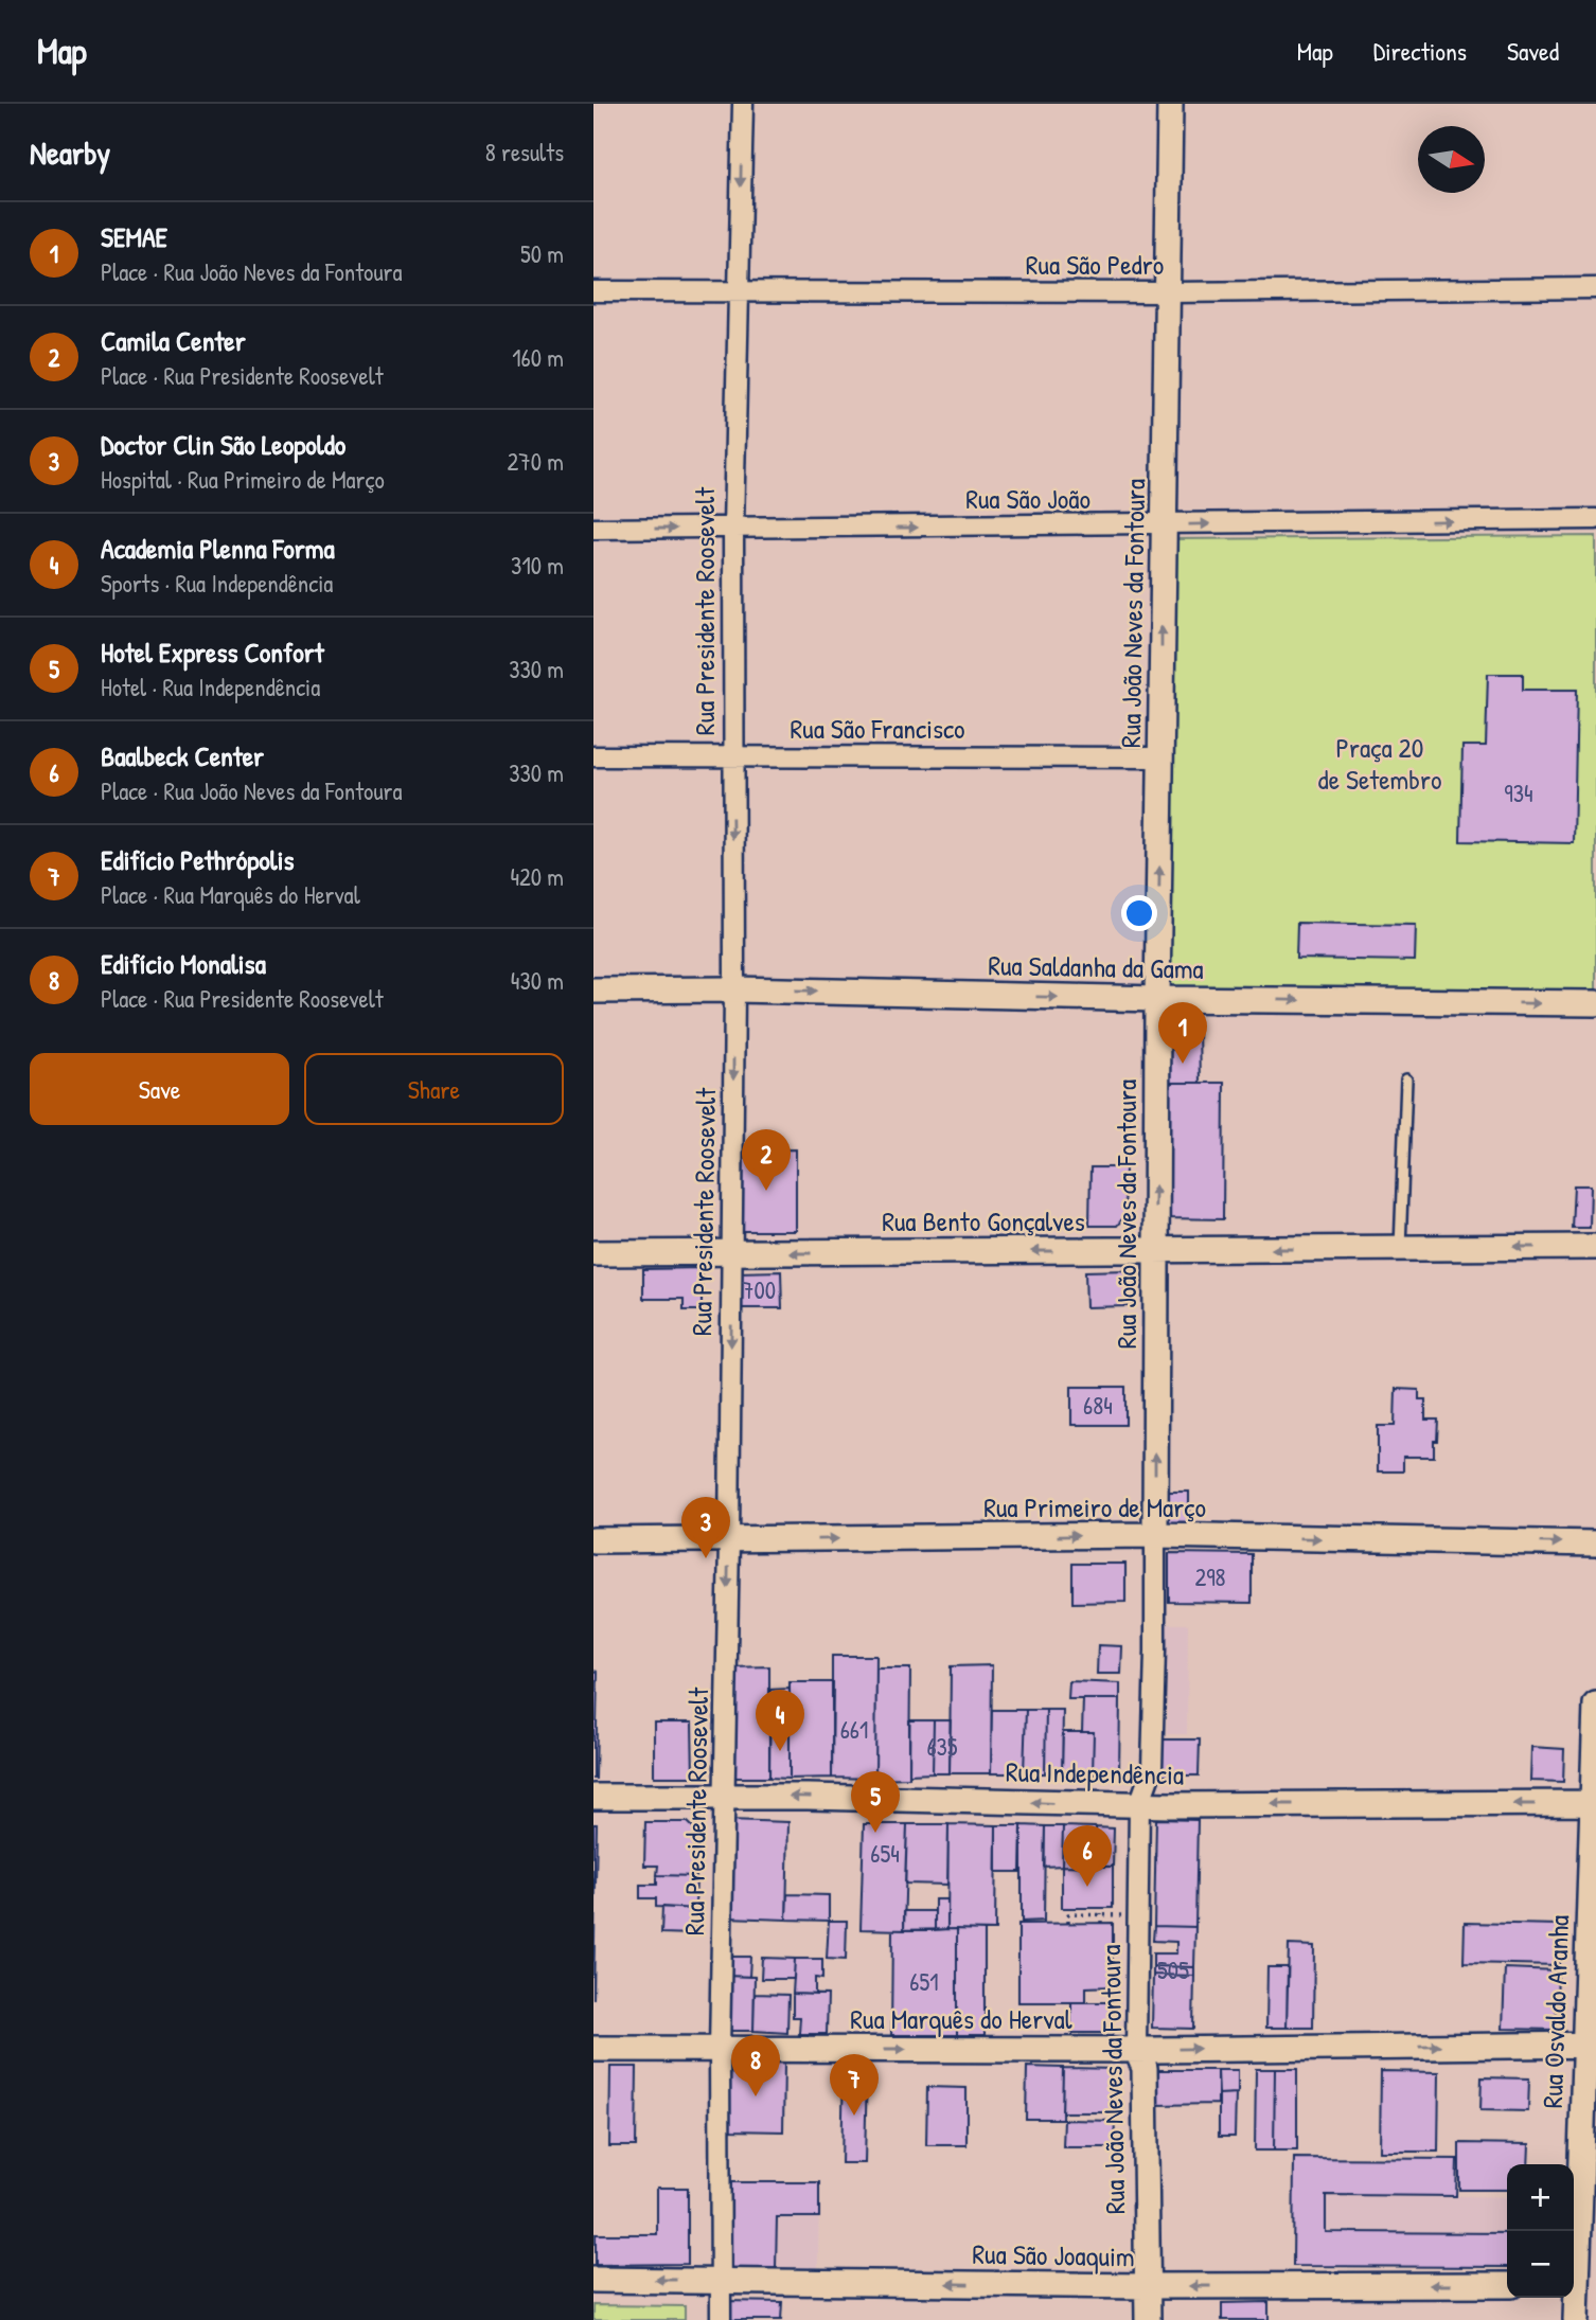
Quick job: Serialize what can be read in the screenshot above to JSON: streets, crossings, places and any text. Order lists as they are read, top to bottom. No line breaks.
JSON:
{"streets":{"street":["Rua São Pedro","Rua São João","Rua Presidente Roosevelt","Rua João Neves da Fontoura","Rua São Francisco","Rua Saldanha da Gama","Rua Bento Gonçalves","Rua Primeiro de Março","Rua Independência","Rua Osvaldo Aranha","Rua Marquês do Herval","Rua São Joaquim"]},"crossings":[["Rua São Pedro","Rua Presidente Roosevelt"],["Rua São Pedro","Rua João Neves da Fontoura"],["Rua São João","Rua Presidente Roosevelt"],["Rua São João","Rua João Neves da Fontoura"],["Rua Presidente Roosevelt","Rua São Francisco"],["Rua Presidente Roosevelt","Rua Saldanha da Gama"],["Rua Presidente Roosevelt","Rua Bento Gonçalves"],["Rua Presidente Roosevelt","Rua Primeiro de Março"],["Rua Presidente Roosevelt","Rua Independência"],["Rua Presidente Roosevelt","Rua Marquês do Herval"],["Rua Presidente Roosevelt","Rua São Joaquim"],["Rua João Neves da Fontoura","Rua São Francisco"],["Rua João Neves da Fontoura","Rua Saldanha da Gama"],["Rua João Neves da Fontoura","Rua Bento Gonçalves"],["Rua João Neves da Fontoura","Rua Primeiro de Março"],["Rua João Neves da Fontoura","Rua Independência"],["Rua João Neves da Fontoura","Rua Marquês do Herval"],["Rua João Neves da Fontoura","Rua São Joaquim"],["Rua Independência","Rua Osvaldo Aranha"],["Rua Osvaldo Aranha","Rua Marquês do Herval"]],"one_way":["Rua São João","Rua Presidente Roosevelt","Rua João Neves da Fontoura","Rua Saldanha da Gama","Rua Bento Gonçalves","Rua Primeiro de Março","Rua Independência","Rua Marquês do Herval","Rua São Joaquim"],"parks":["Praça 20 de Setembro"],"house_numbers":["934","700","684","298","661","635","654","505","651"],"north":"right","page":{"header":"Map","nav":["Map","Directions","Saved"],"heading":["Nearby","8 results"],"list":[{"mark":"1","name":"SEMAE","note":"Place · Rua João Neves da Fontoura","value":"50 m"},{"mark":"2","name":"Camila Center","note":"Place · Rua Presidente Roosevelt","value":"160 m"},{"mark":"3","name":"Doctor Clin São Leopoldo","note":"Hospital · Rua Primeiro de Março","value":"270 m"},{"mark":"4","name":"Academia Plenna Forma","note":"Sports · Rua Independência","value":"310 m"},{"mark":"5","name":"Hotel Express Confort","note":"Hotel · Rua Independência","value":"330 m"},{"mark":"6","name":"Baalbeck Center","note":"Place · Rua João Neves da Fontoura","value":"330 m"},{"mark":"7","name":"Edifício Pethrópolis","note":"Place · Rua Marquês do Herval","value":"420 m"},{"mark":"8","name":"Edifício Monalisa","note":"Place · Rua Presidente Roosevelt","value":"430 m"}],"pins":["1","2","3","4","5","6","8","7"],"buttons":["Save","Share"],"map_buttons":["+","−"]}}
